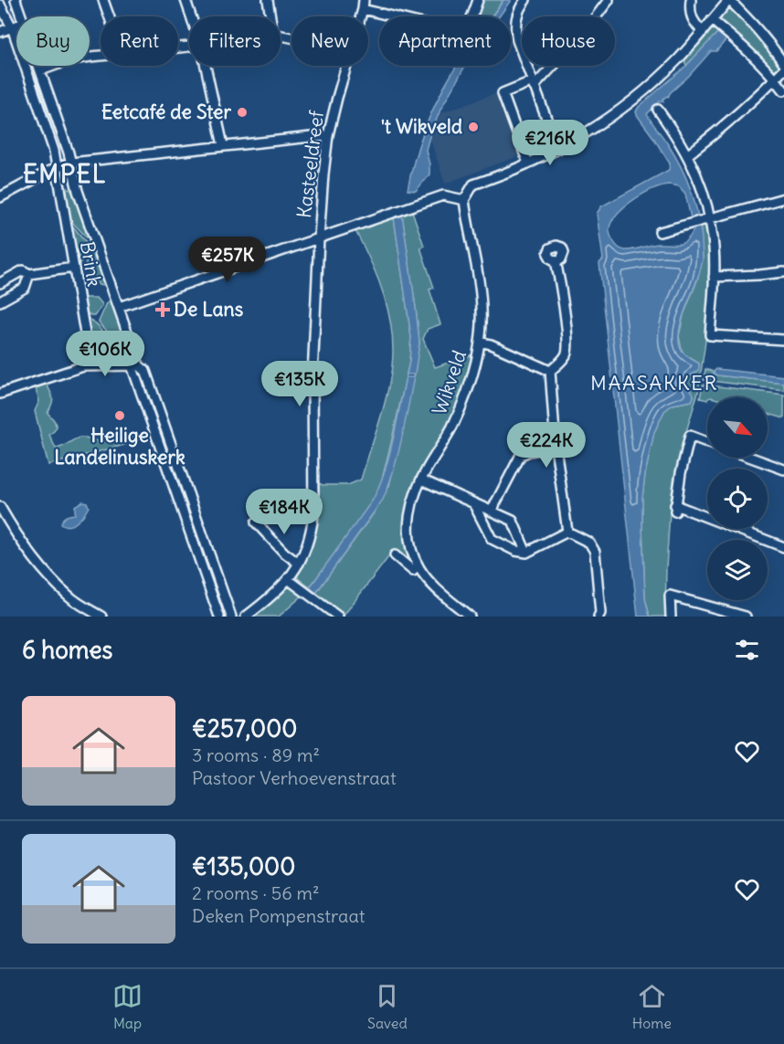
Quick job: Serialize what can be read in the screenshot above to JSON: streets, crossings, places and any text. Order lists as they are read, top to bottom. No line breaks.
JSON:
{"streets":{"street":["Kasteeldreef","Brink","Wikveld"]},"districts":["EMPEL","MAASAKKER"],"places":{"other":["Eetcafé de Ster","'t Wikveld","Heilige Landelinuskerk"],"health":["De Lans"]},"north":"bottom right","page":{"chip":["Buy","Rent","Filters","New","Apartment","House"],"price":["€216K","€257K","€106K","€135K","€224K","€184K"],"heading":"6 homes","list":[{"name":"€257,000","note":"3 rooms · 89 m² · Pastoor Verhoevenstraat"},{"name":"€135,000","note":"2 rooms · 56 m² · Deken Pompenstraat"}],"tabs":["Map","Saved","Home"]}}
